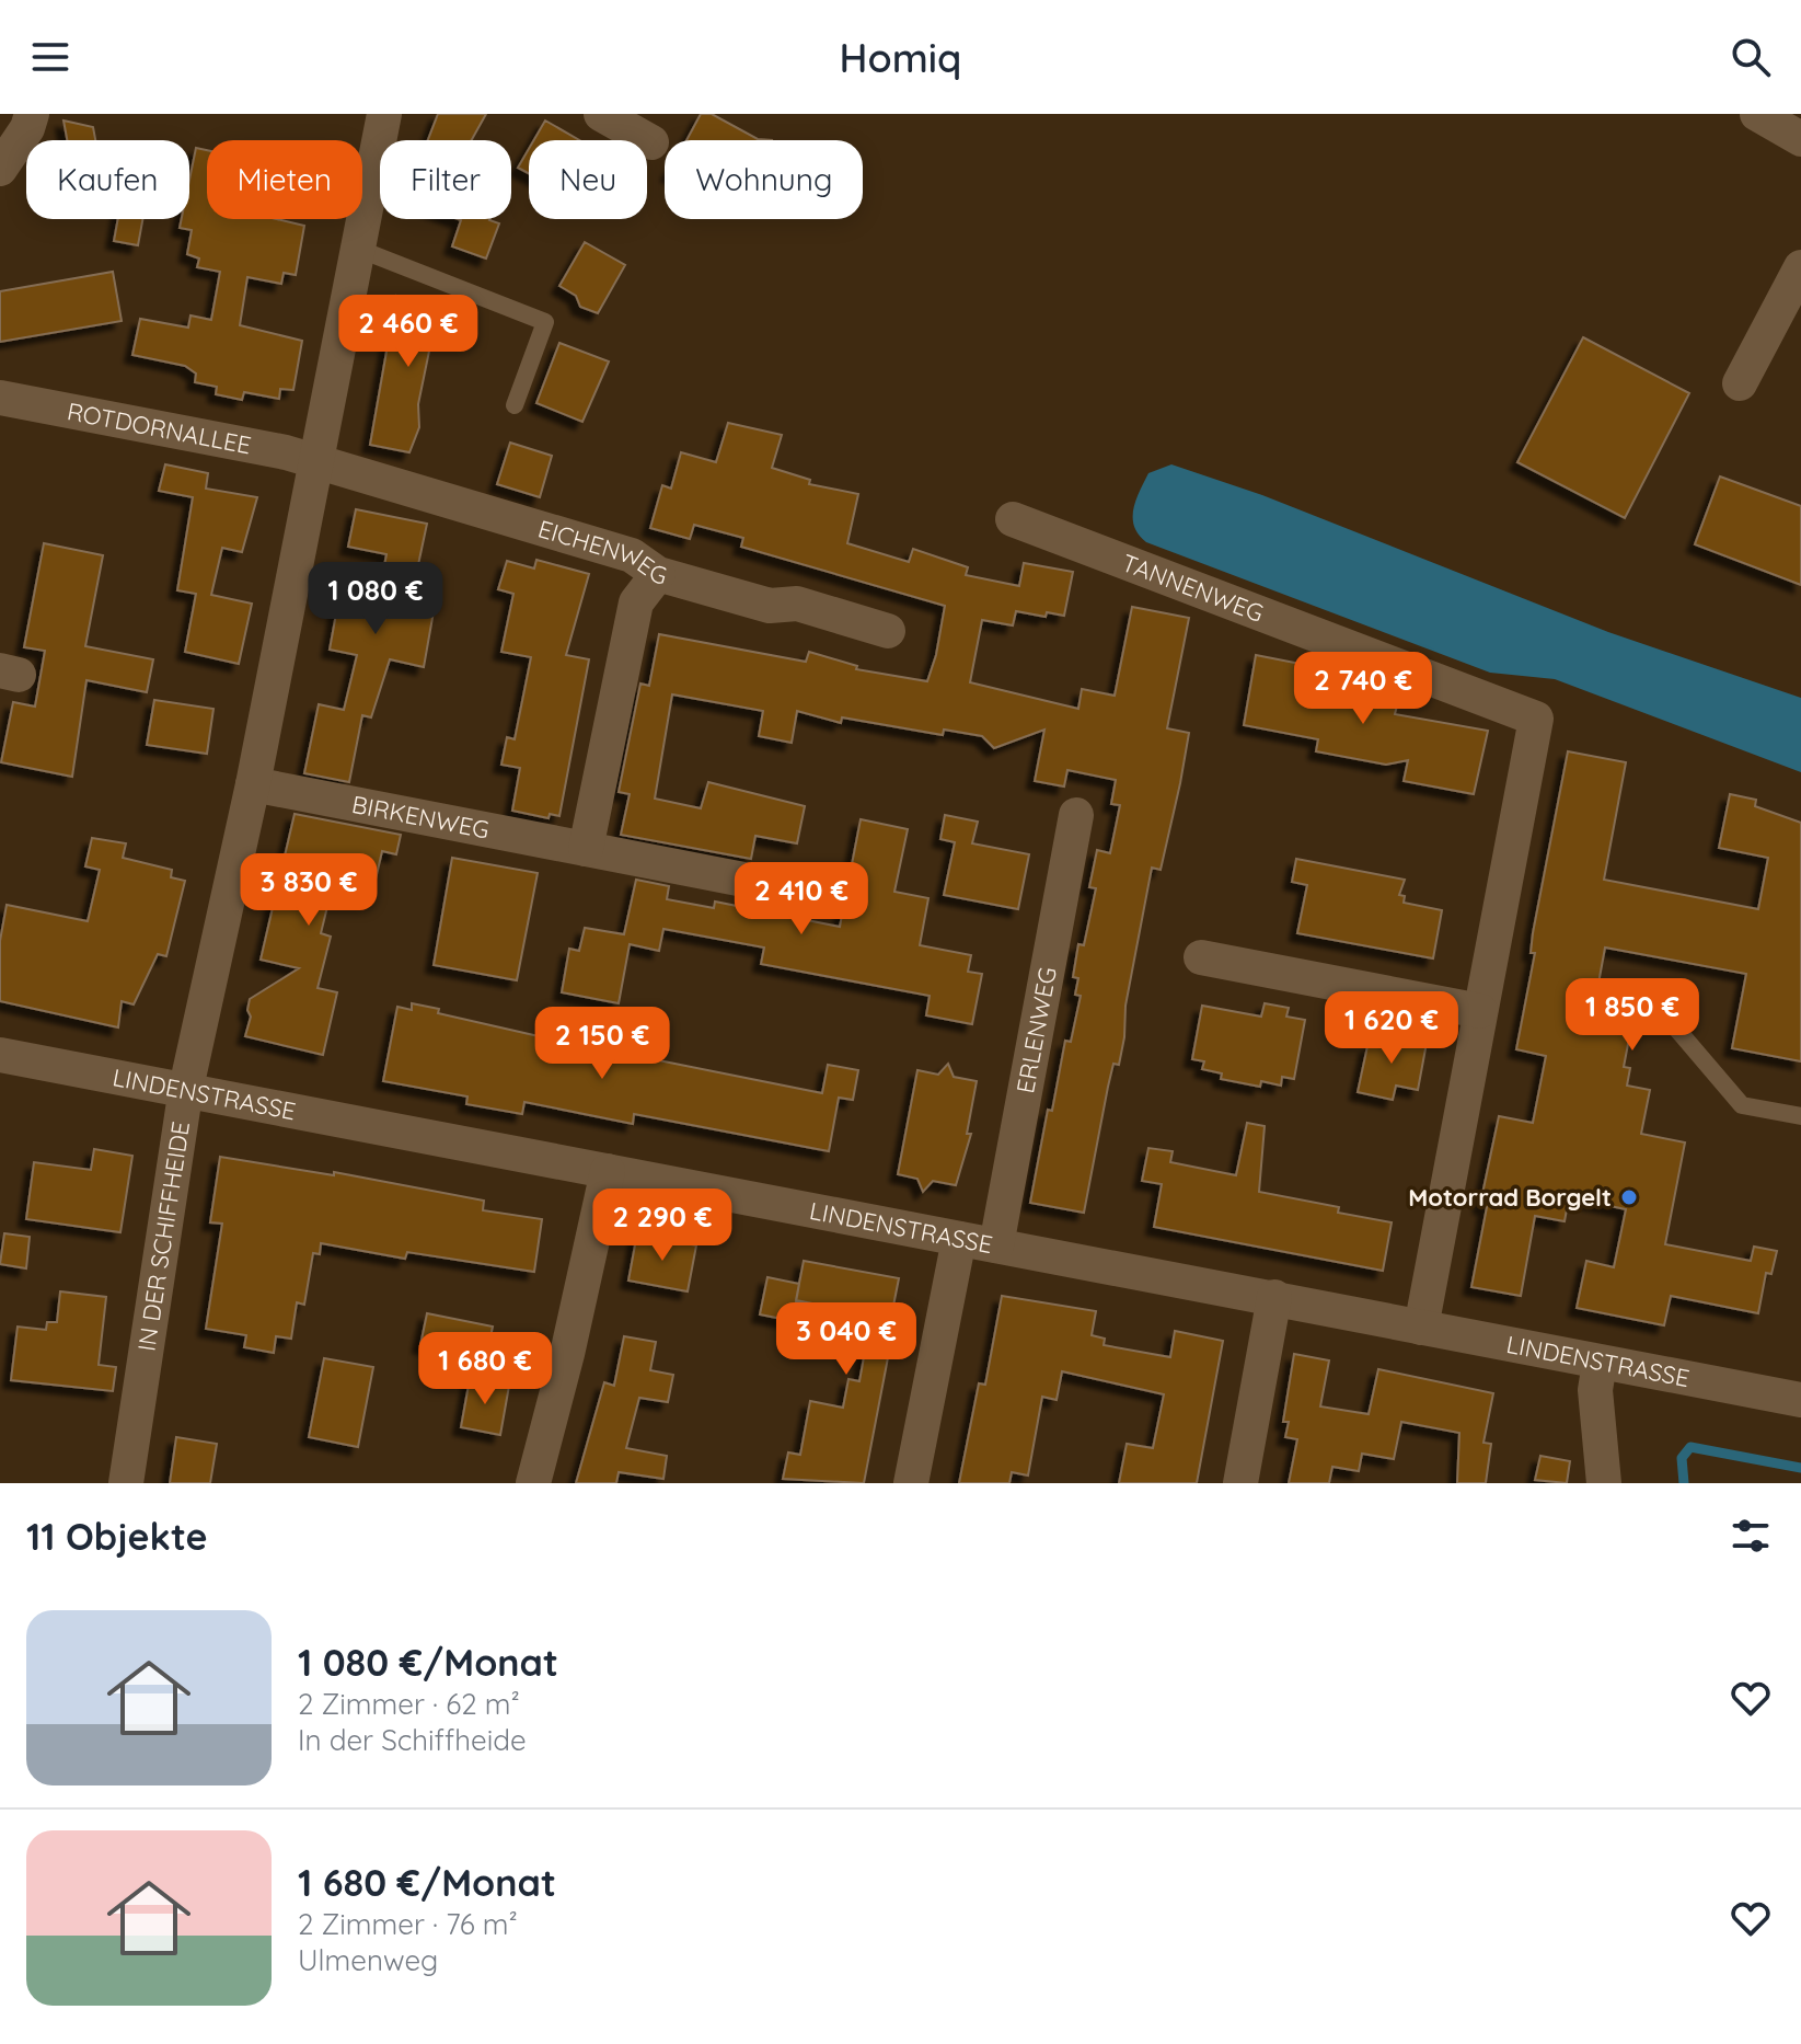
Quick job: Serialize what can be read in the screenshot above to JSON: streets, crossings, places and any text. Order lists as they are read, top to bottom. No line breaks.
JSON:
{"streets":{"street":["ROTDORNALLEE","EICHENWEG","TANNENWEG","BIRKENWEG","ERLENWEG","LINDENSTRASSE","IN DER SCHIFFHEIDE"]},"crossings":[["ROTDORNALLEE","EICHENWEG"],["ROTDORNALLEE","IN DER SCHIFFHEIDE"],["EICHENWEG","IN DER SCHIFFHEIDE"],["TANNENWEG","LINDENSTRASSE"],["BIRKENWEG","IN DER SCHIFFHEIDE"],["ERLENWEG","LINDENSTRASSE"],["LINDENSTRASSE","IN DER SCHIFFHEIDE"]],"places":["Motorrad Borgelt"],"page":{"header":"Homiq","chip":["Kaufen","Mieten","Filter","Neu","Wohnung"],"price":["2 460 €","1 080 €","2 740 €","3 830 €","2 410 €","1 850 €","1 620 €","2 150 €","2 290 €","3 040 €","1 680 €"],"heading":"11 Objekte","list":[{"name":"1 080 €/Monat","note":"2 Zimmer · 62 m² · In der Schiffheide"},{"name":"1 680 €/Monat","note":"2 Zimmer · 76 m² · Ulmenweg"}]}}
